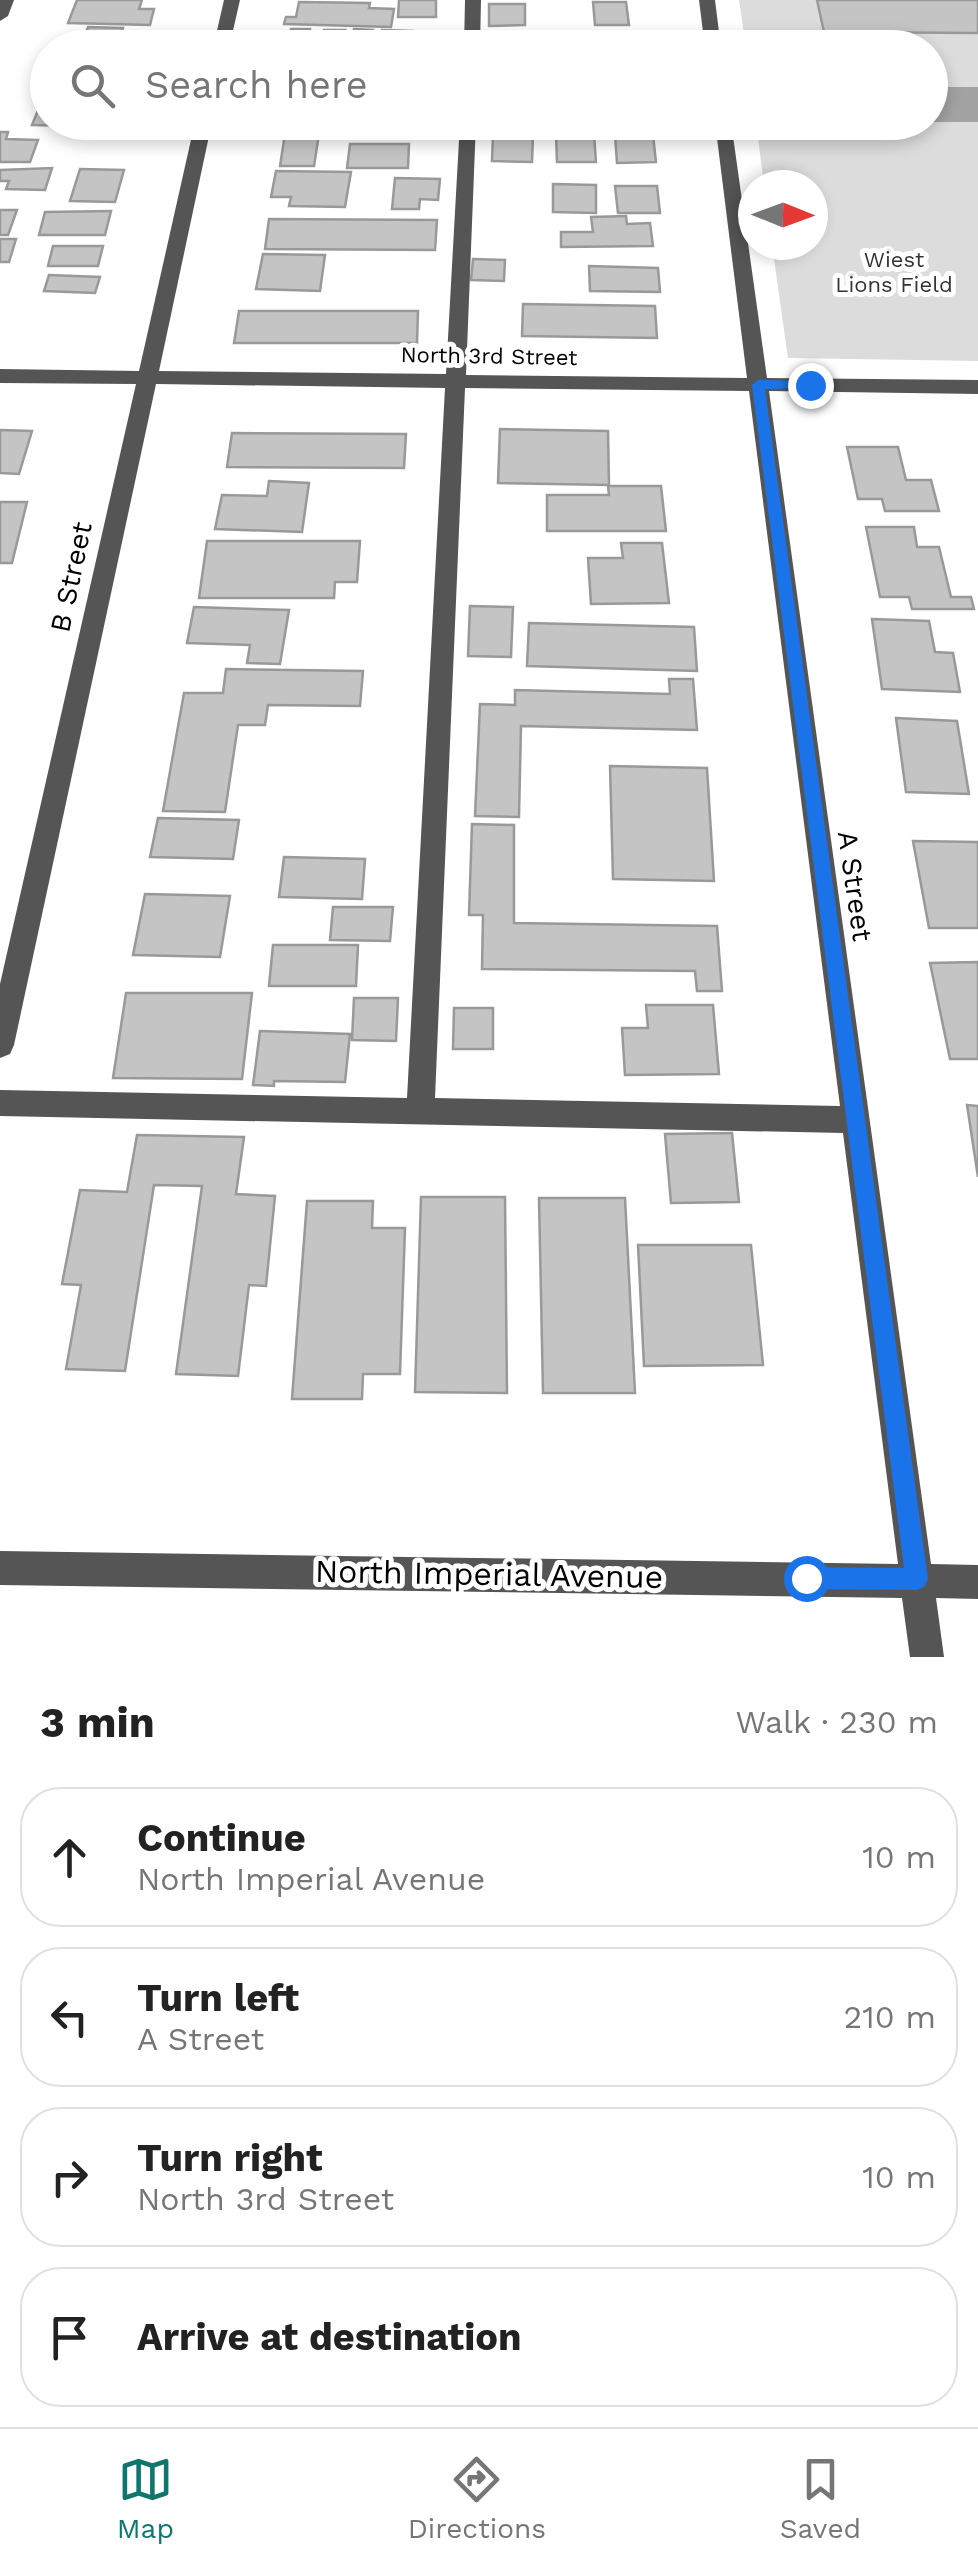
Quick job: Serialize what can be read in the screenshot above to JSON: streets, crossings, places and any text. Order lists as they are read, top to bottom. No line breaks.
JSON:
{"streets":{"street":["North 3rd Street","B Street","A Street","North Imperial Avenue"]},"crossings":[["North 3rd Street","B Street"],["North 3rd Street","A Street"],["A Street","North Imperial Avenue"]],"parks":["Wiest Lions Field"],"north":"right","page":{"search":"Search here","heading":["3 min","Walk · 230 m"],"list":[["Continue","North Imperial Avenue","10 m"],["Turn left","A Street","210 m"],["Turn right","North 3rd Street","10 m"],"Arrive at destination"],"nav":["Map","Directions","Saved"]}}
